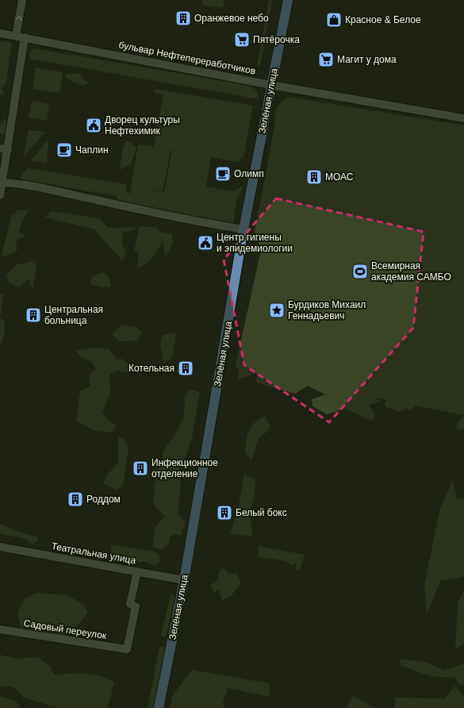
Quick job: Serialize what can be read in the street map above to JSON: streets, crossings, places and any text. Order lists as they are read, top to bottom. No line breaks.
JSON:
{"streets":{"main road":["Зелёная улица"],"street":["бульвар Нефтепереработчиков","Театральная улица","Садовый переулок"]},"crossings":[["бульвар Нефтепереработчиков","Зелёная улица"],["Зелёная улица","Театральная улица"],["Театральная улица","Садовый переулок"]],"places":{"building":["Оранжевое небо","МОАС","Центральная больница","Котельная","Инфекционное отделение","Роддом","Белый бокс"],"shop":["Красное & Белое"],"supermarket":["Пятёрочка","Магит у дома"],"public building":["Дворец культуры Нефтехимик","Центр гигиены и эпидемиологии"],"cafe":["Чаплин","Олимп"],"sports":["Всемирная академия САМБО"],"place":["Бурдиков Михаил Геннадьевич"]}}
